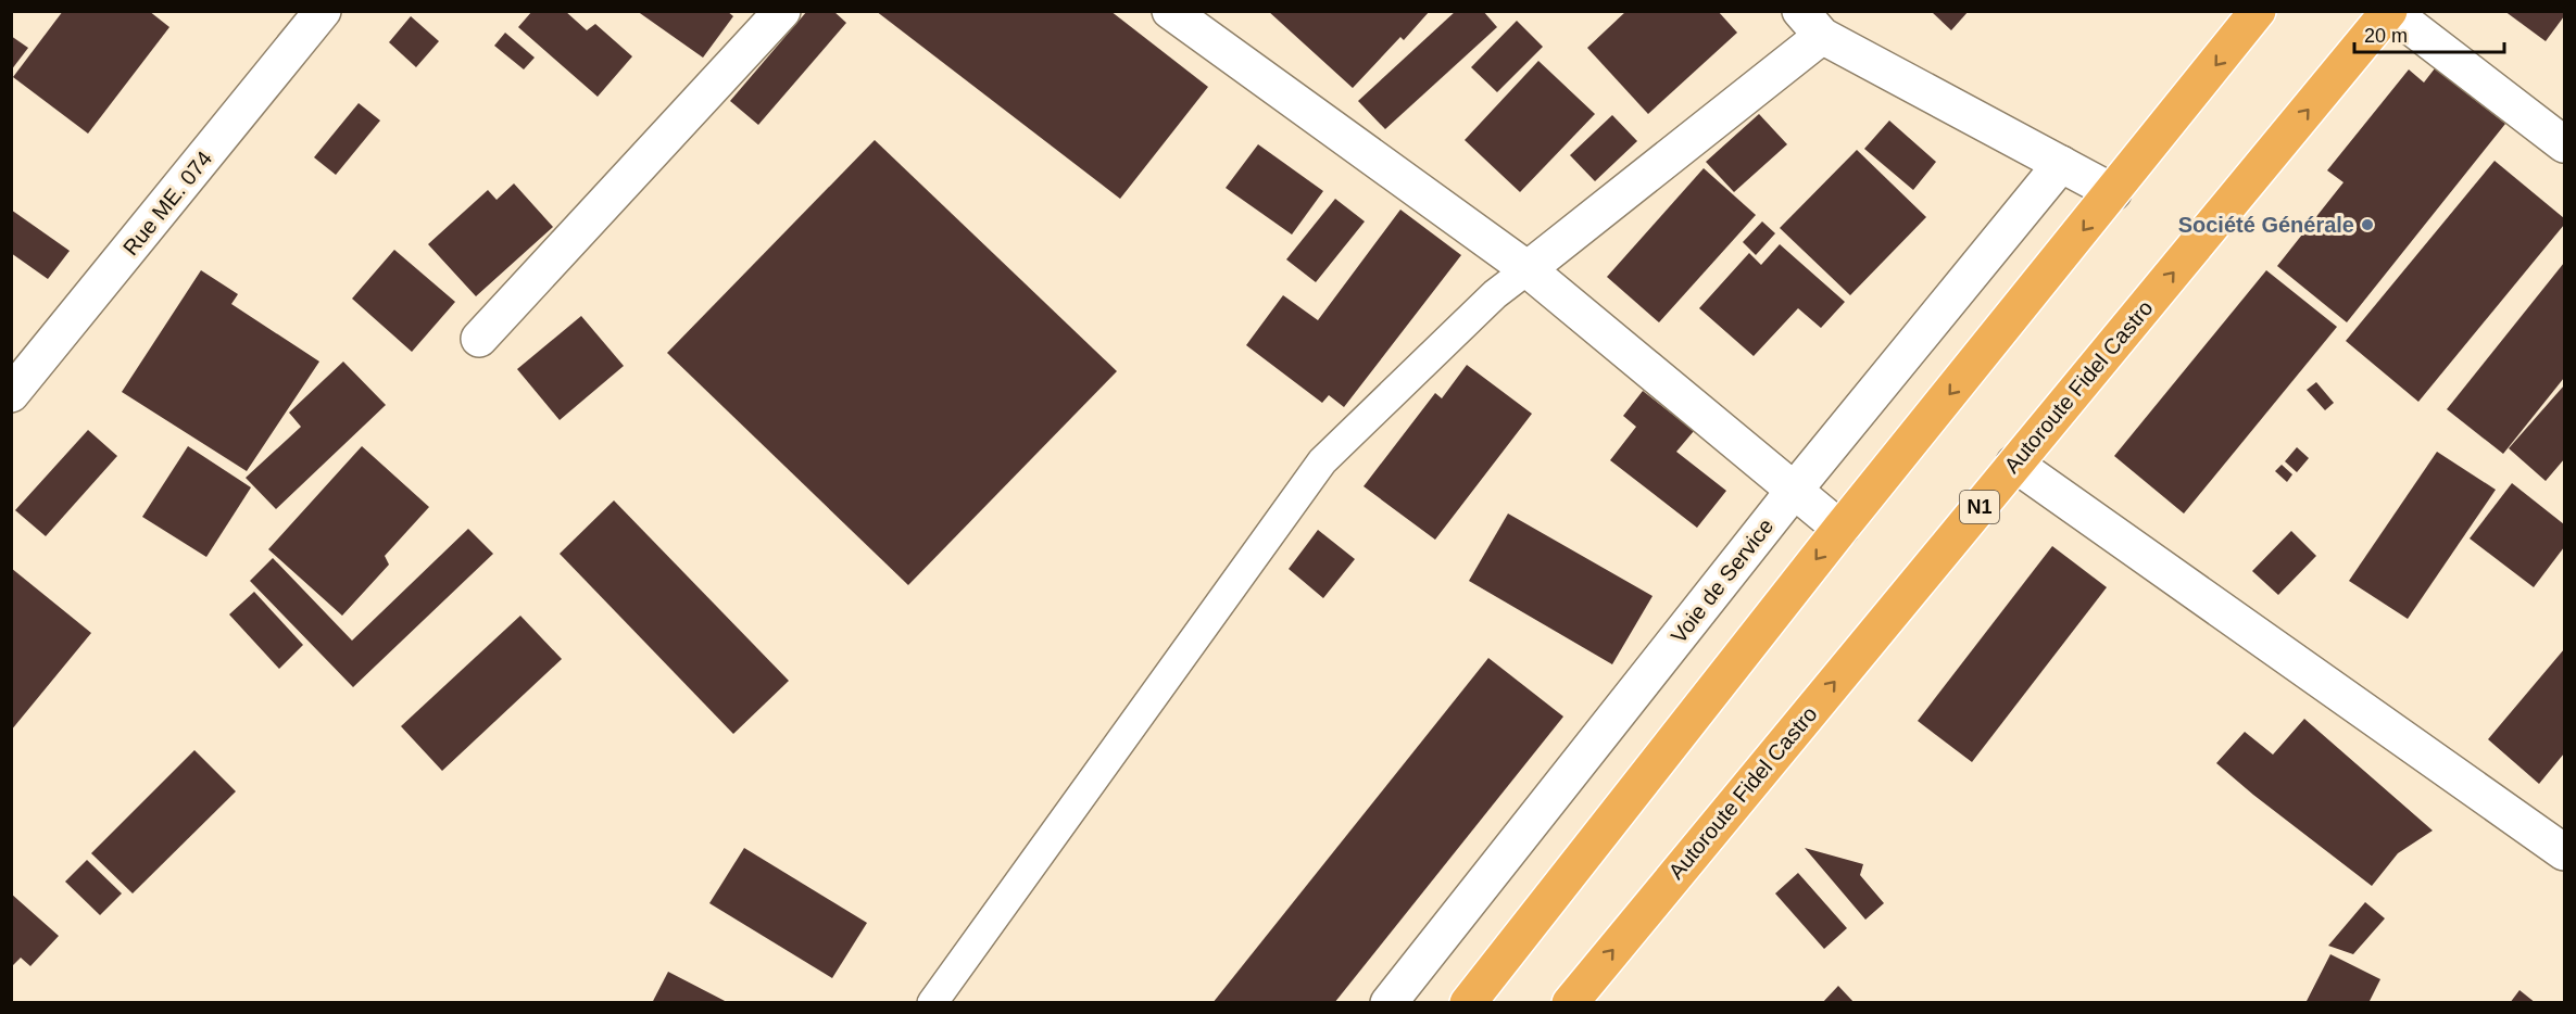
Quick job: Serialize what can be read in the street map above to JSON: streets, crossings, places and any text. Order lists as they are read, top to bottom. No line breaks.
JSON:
{"streets":{"highway":["Autoroute Fidel Castro","N1"],"street":["Rue ME. 074","Voie de Service"]},"places":["Société Générale"],"scale_bar":"20 m"}
